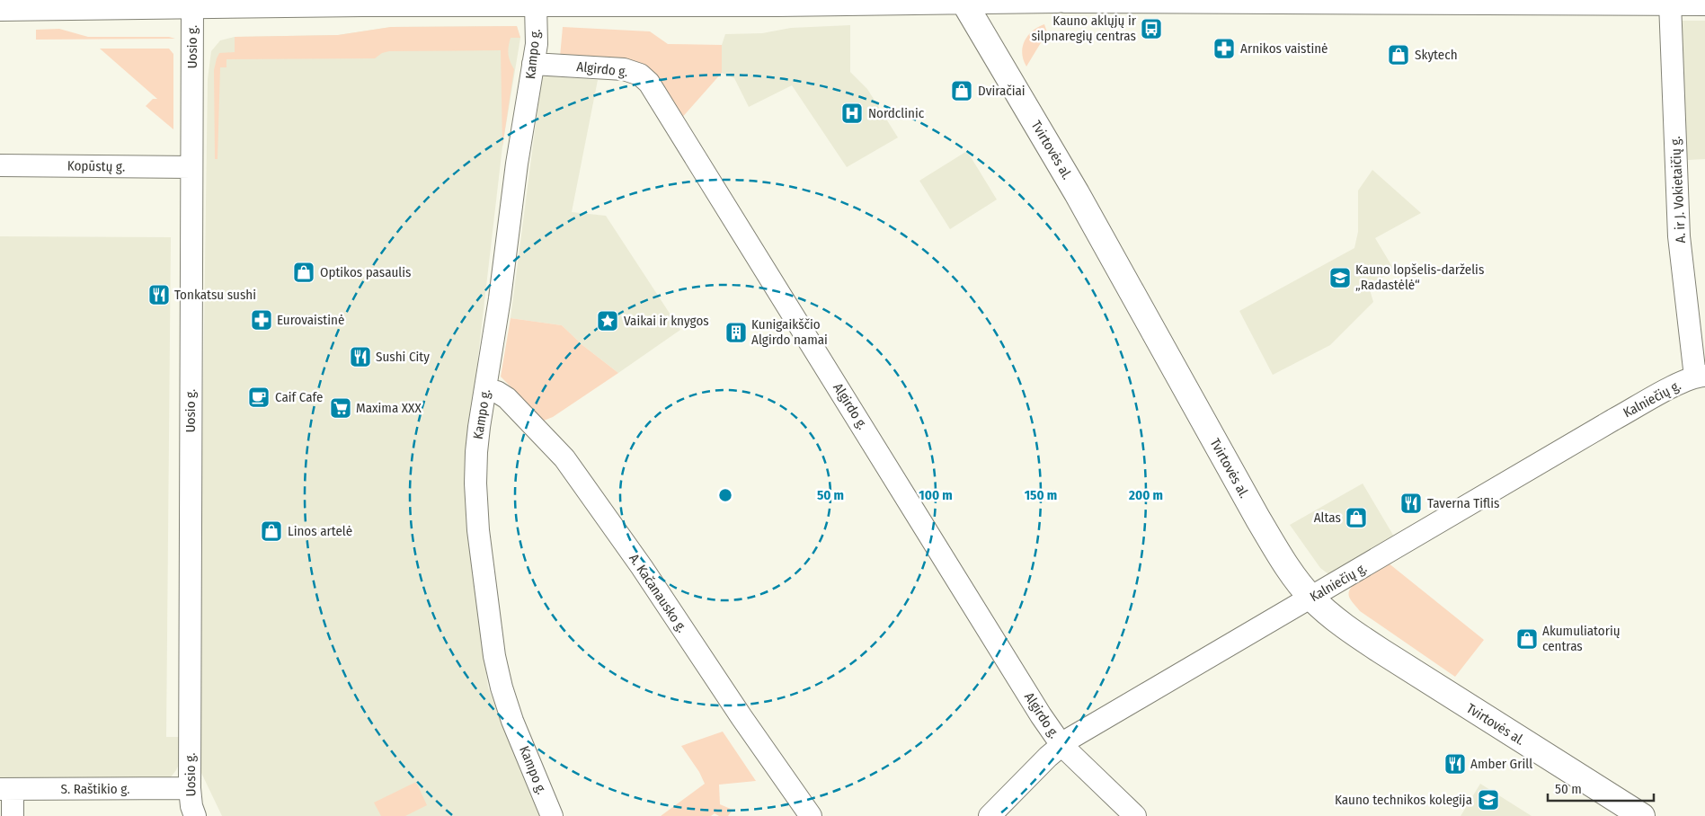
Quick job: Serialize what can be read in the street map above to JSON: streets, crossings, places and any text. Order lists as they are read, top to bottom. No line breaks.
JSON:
{"streets":{"main road":["Tvirtovės al."],"street":["Uosio g.","Kampo g.","Algirdo g.","Kopūstų g.","A. ir J. Vokietaičių g.","Kalniečių g.","A. Kačanausko g.","S. Raštikio g."]},"crossings":[["Uosio g.","Kopūstų g."],["Uosio g.","S. Raštikio g."],["Kampo g.","Algirdo g."],["Kampo g.","A. Kačanausko g."],["Algirdo g.","Kalniečių g."],["Tvirtovės al.","Kalniečių g."],["A. ir J. Vokietaičių g.","Kalniečių g."]],"places":{"bus stop":["Kauno aklųjų ir silpnaregių centras"],"pharmacy":["Arnikos vaistinė","Eurovaistinė"],"shop":["Skytech","Dviračiai","Optikos pasaulis","Altas","Linos artelė","Akumuliatorių centras"],"hospital":["Nordclinic"],"school or university":["Kauno lopšelis-darželis „Radastėlė“","Kauno technikos kolegija"],"restaurant":["Tonkatsu sushi","Sushi City","Taverna Tiflis","Amber Grill"],"place":["Vaikai ir knygos"],"building":["Kunigaikščio Algirdo namai"],"cafe":["Caif Cafe"],"supermarket":["Maxima XXX"]},"scale_bar":"50 m","rings":["50 m","100 m","150 m","200 m"]}
